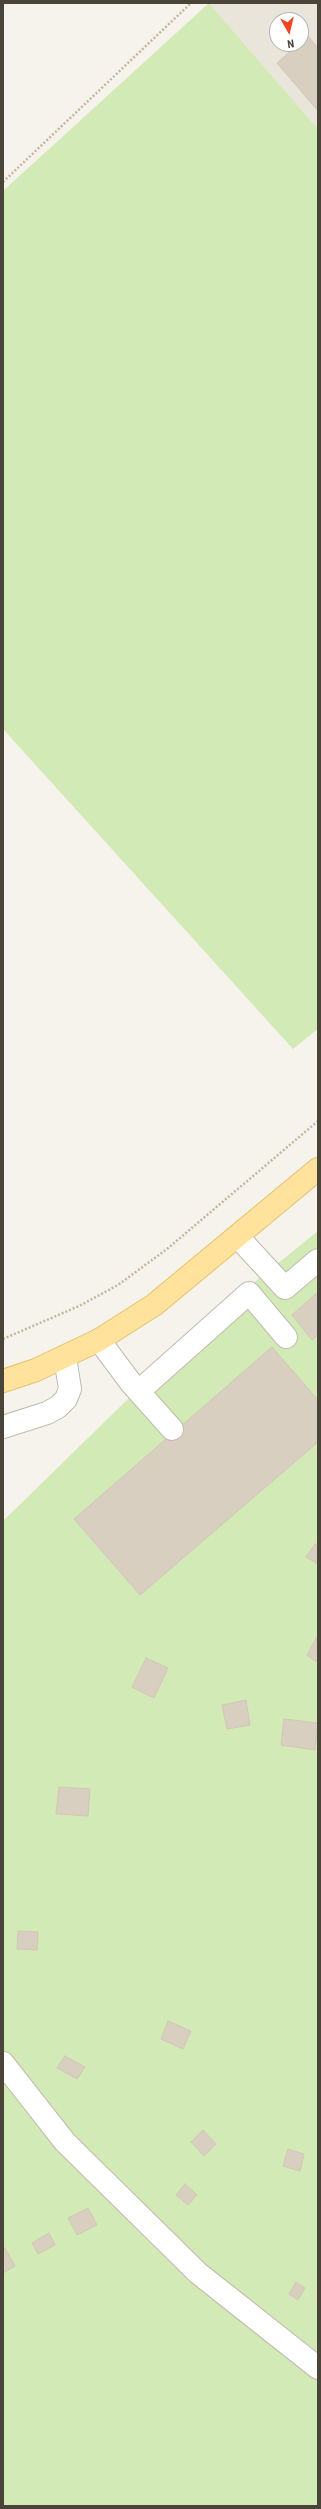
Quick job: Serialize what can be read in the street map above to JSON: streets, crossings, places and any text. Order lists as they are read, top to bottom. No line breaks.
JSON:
{"north":"bottom"}
